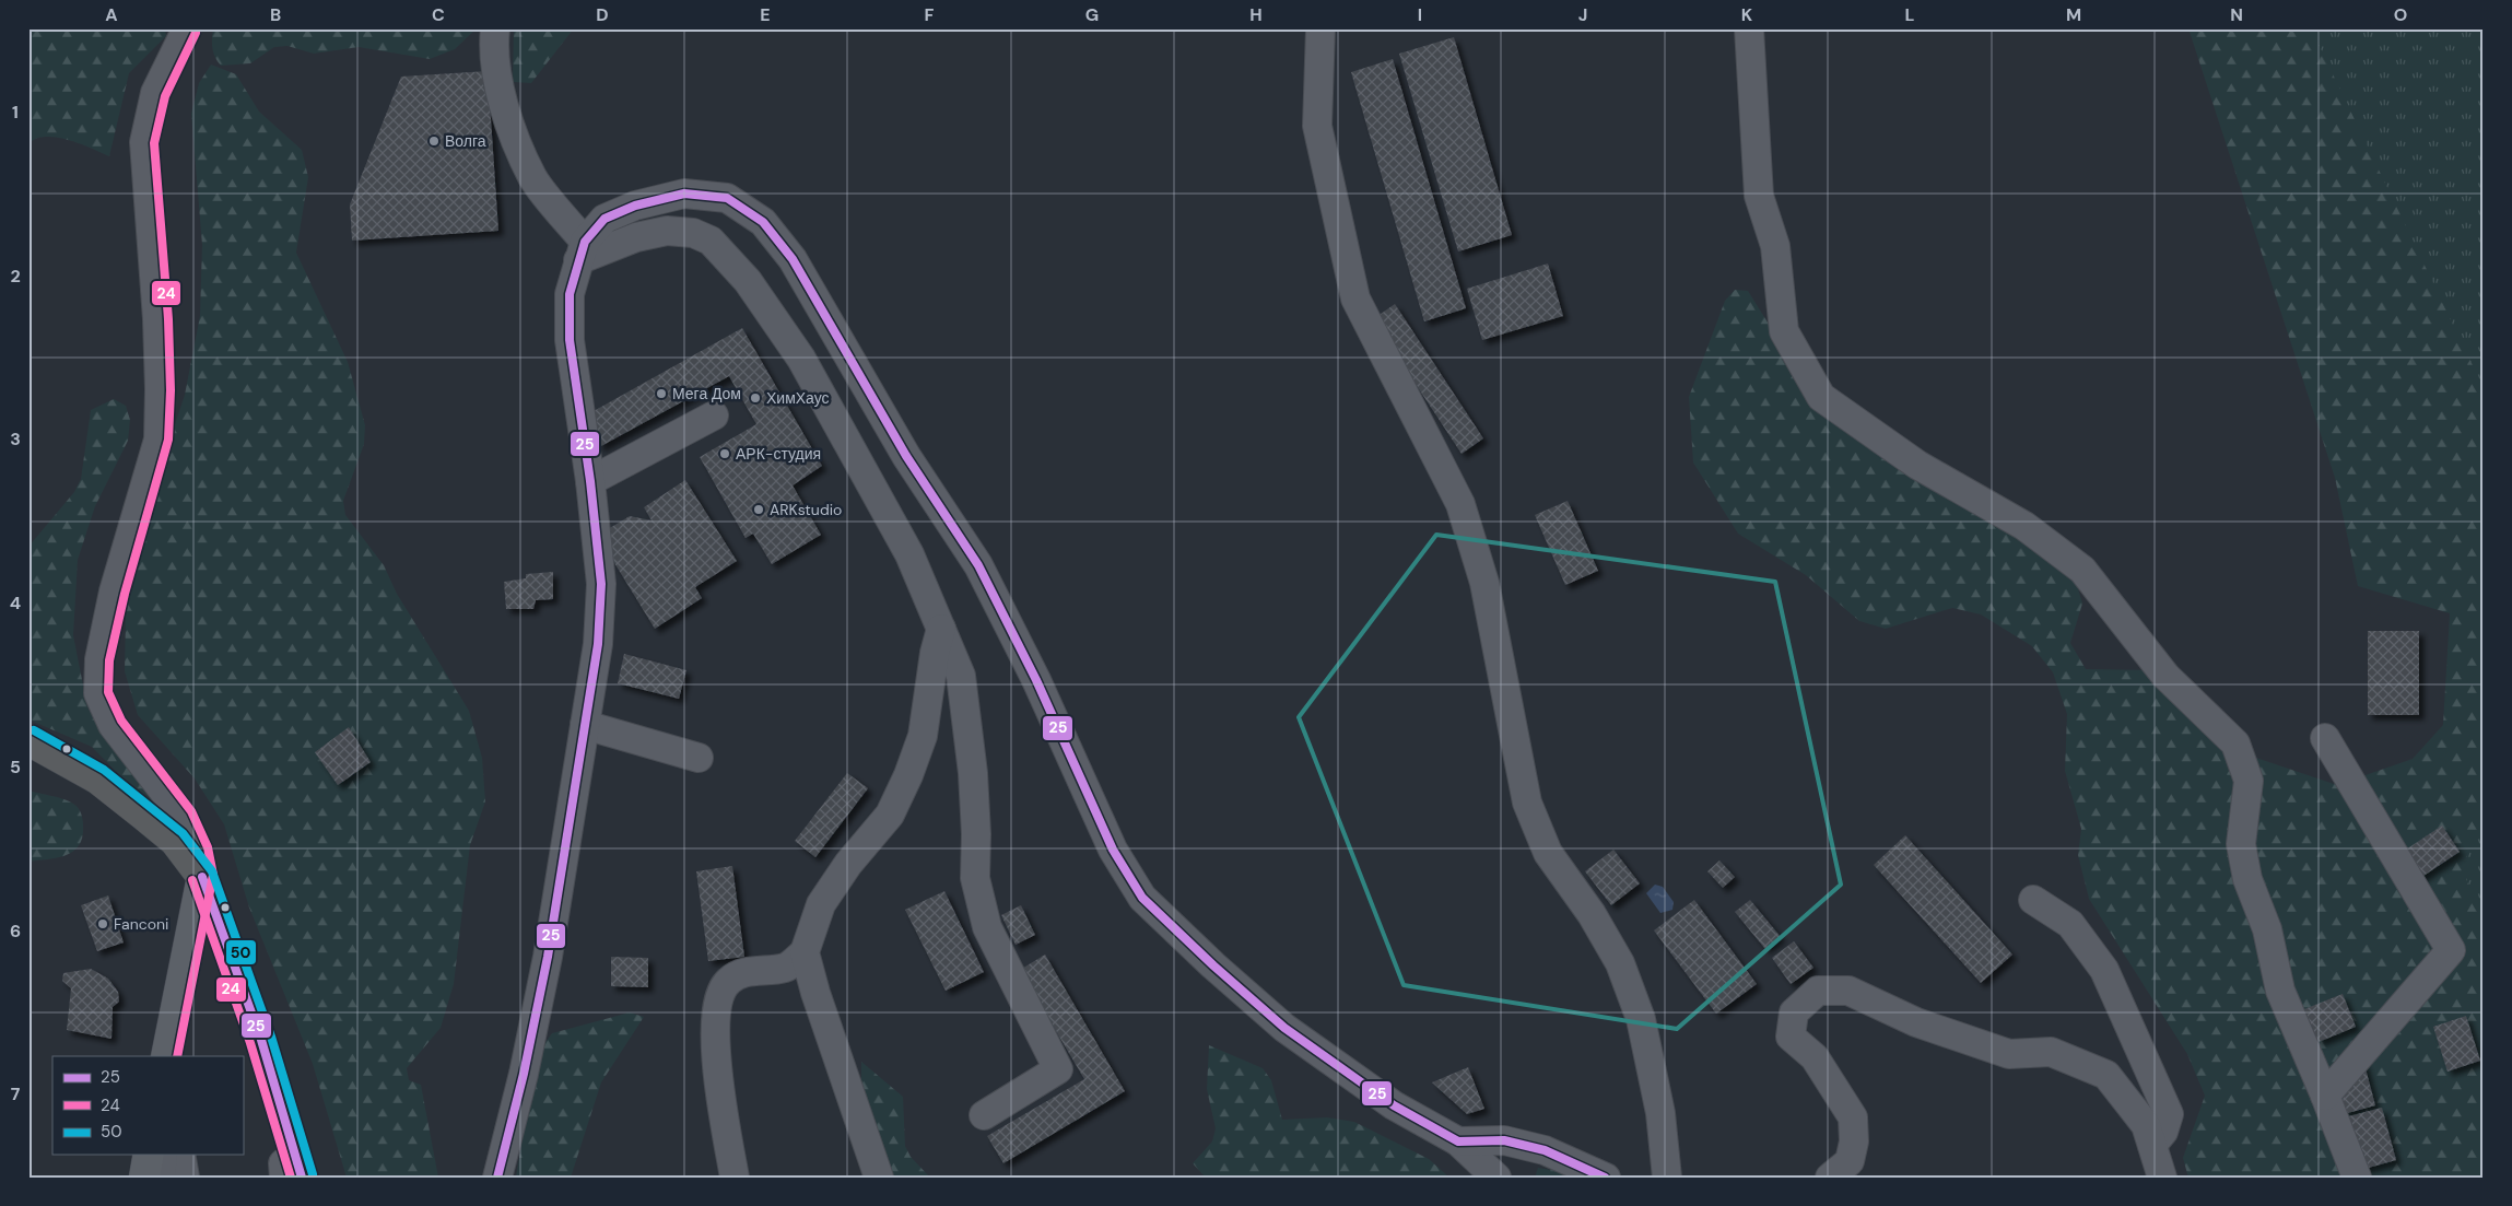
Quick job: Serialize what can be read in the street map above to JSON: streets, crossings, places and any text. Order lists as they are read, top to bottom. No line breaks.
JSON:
{"places":["Волга","Мега Дом","ХимХаус","АРК-студия","ARKstudio","Fanconi"],"lines":["transit line 24","transit line 25","transit line 50"],"legend":["25","24","50"],"grid":{"columns":["A","B","C","D","E","F","G","H","I","J","K","L","M","N","O"],"rows":["1","2","3","4","5","6","7"]}}
